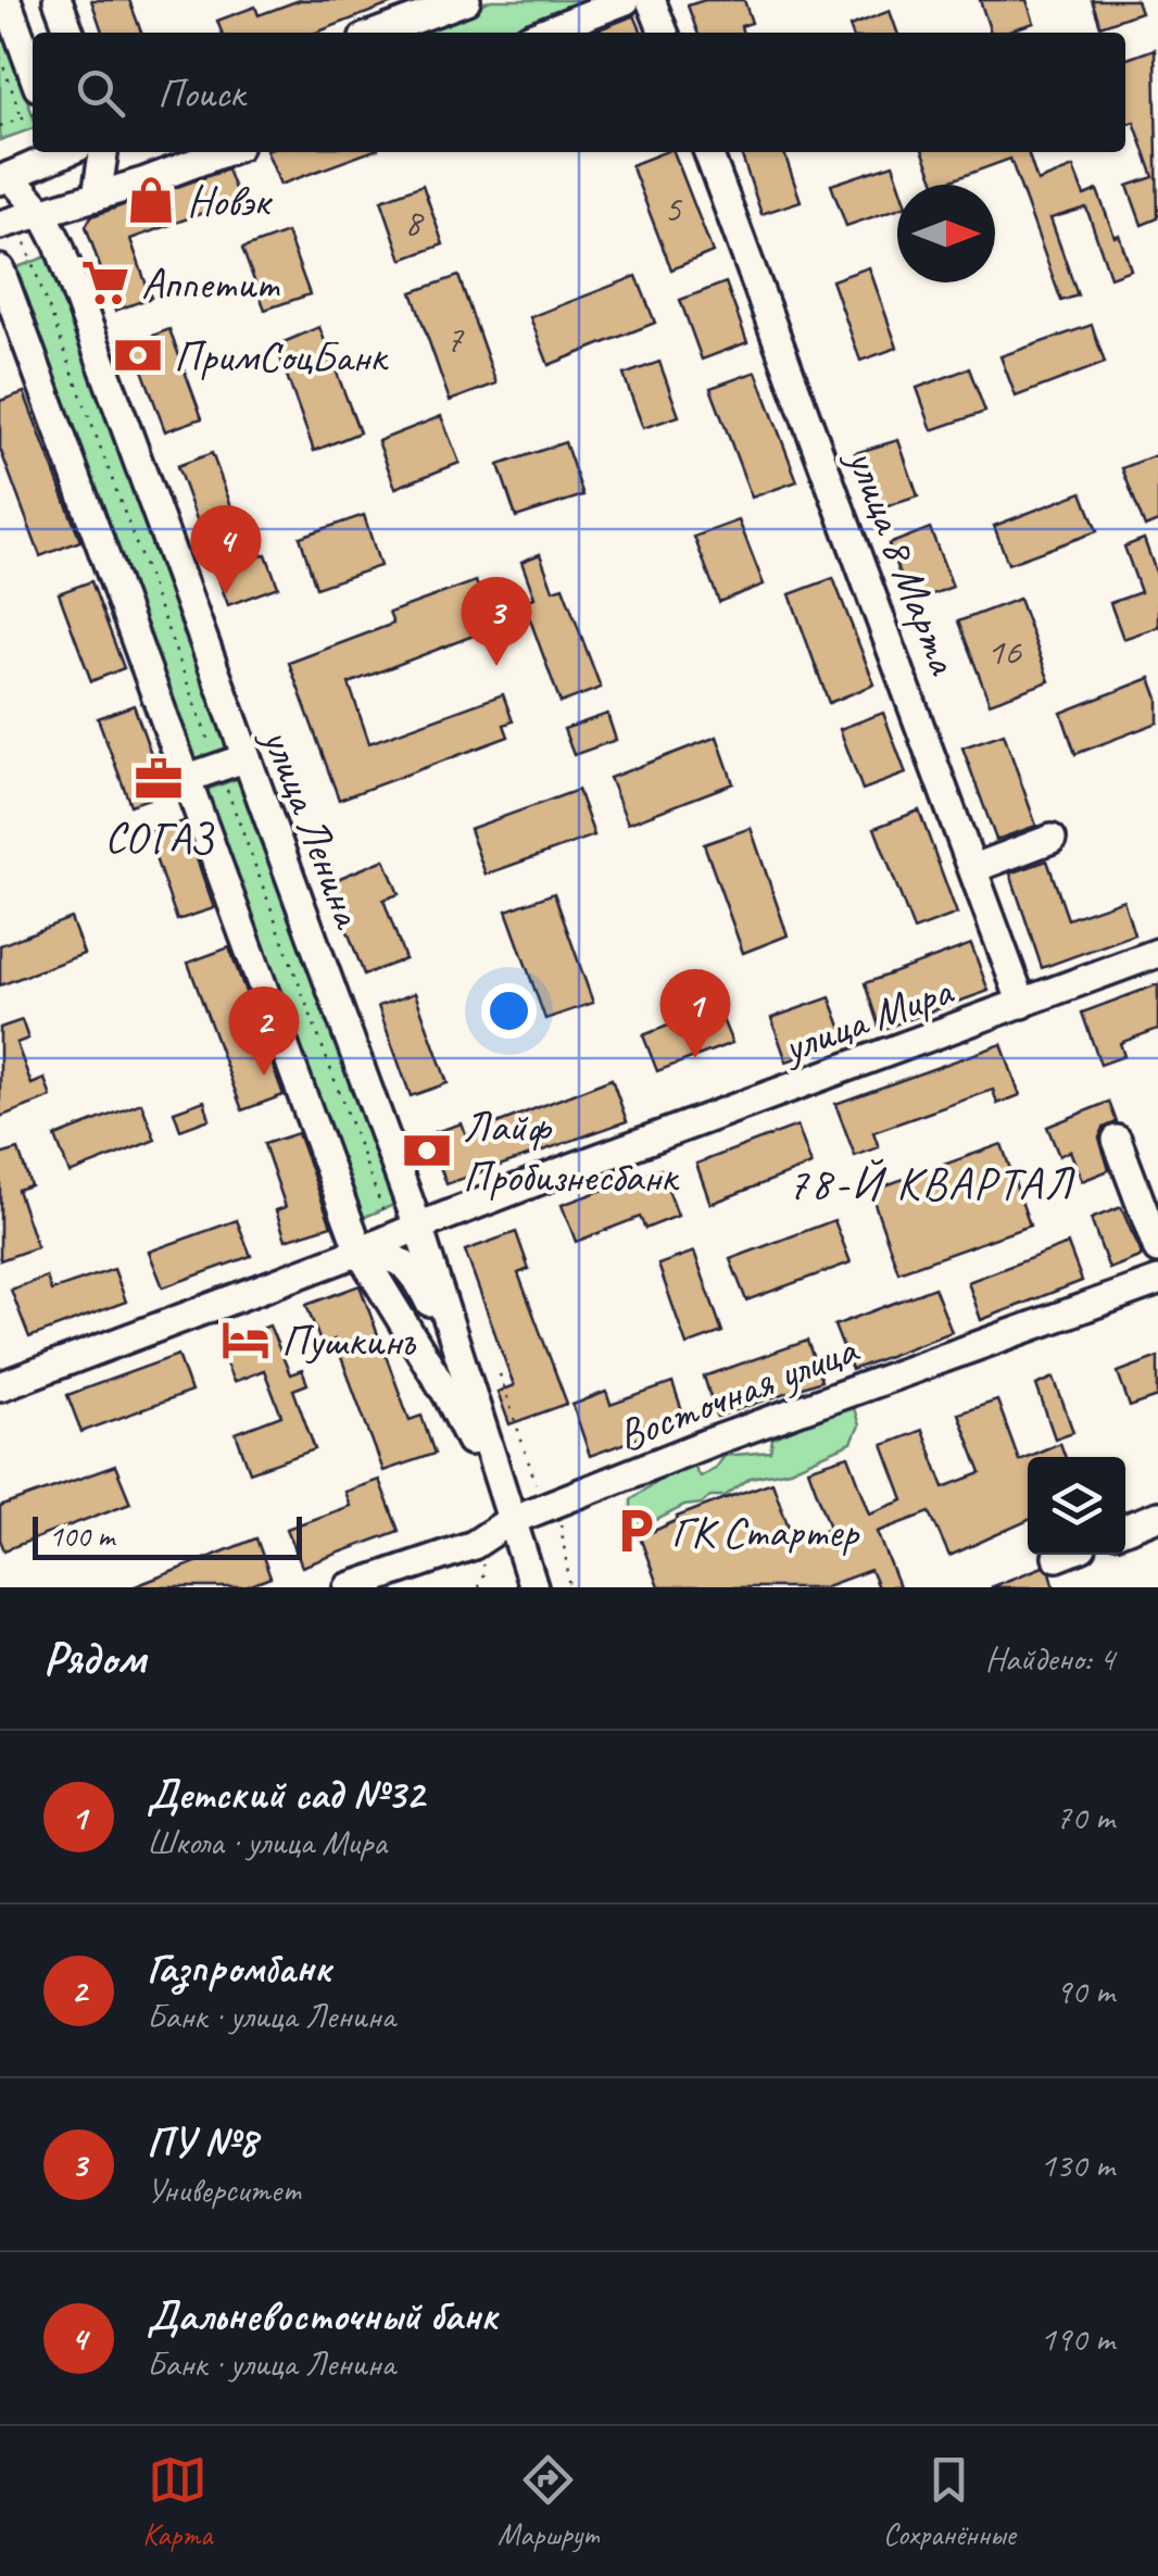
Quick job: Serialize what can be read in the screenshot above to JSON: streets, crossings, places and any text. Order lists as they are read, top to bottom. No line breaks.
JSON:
{"streets":{"street":["улица 8 Марта","улица Ленина","улица Мира","Восточная улица"]},"crossings":[["улица 8 Марта","улица Мира"],["улица Ленина","улица Мира"],["улица Ленина","Восточная улица"]],"districts":["78-Й КВАРТАЛ"],"places":{"shop":["Новэк"],"supermarket":["Аппетит"],"bank":["ПримСоцБанк","Лайф Пробизнесбанк"],"office":["СОГАЗ"],"hotel":["Пушкинъ"],"parking":["ГК Стартер"]},"house_numbers":["5","8","7","16"],"scale_bar":"100 m","north":"right","page":{"search":"Поиск","pins":["4","3","1","2"],"scale":"100 m","heading":["Рядом","Найдено: 4"],"list":[{"mark":"1","name":"Детский сад №32","note":"Школа · улица Мира","value":"70 m"},{"mark":"2","name":"Газпромбанк","note":"Банк · улица Ленина","value":"90 m"},{"mark":"3","name":"ПУ №8","note":"Университет","value":"130 m"},{"mark":"4","name":"Дальневосточный банк","note":"Банк · улица Ленина","value":"190 m"}],"nav":["Карта","Маршрут","Сохранённые"]}}
